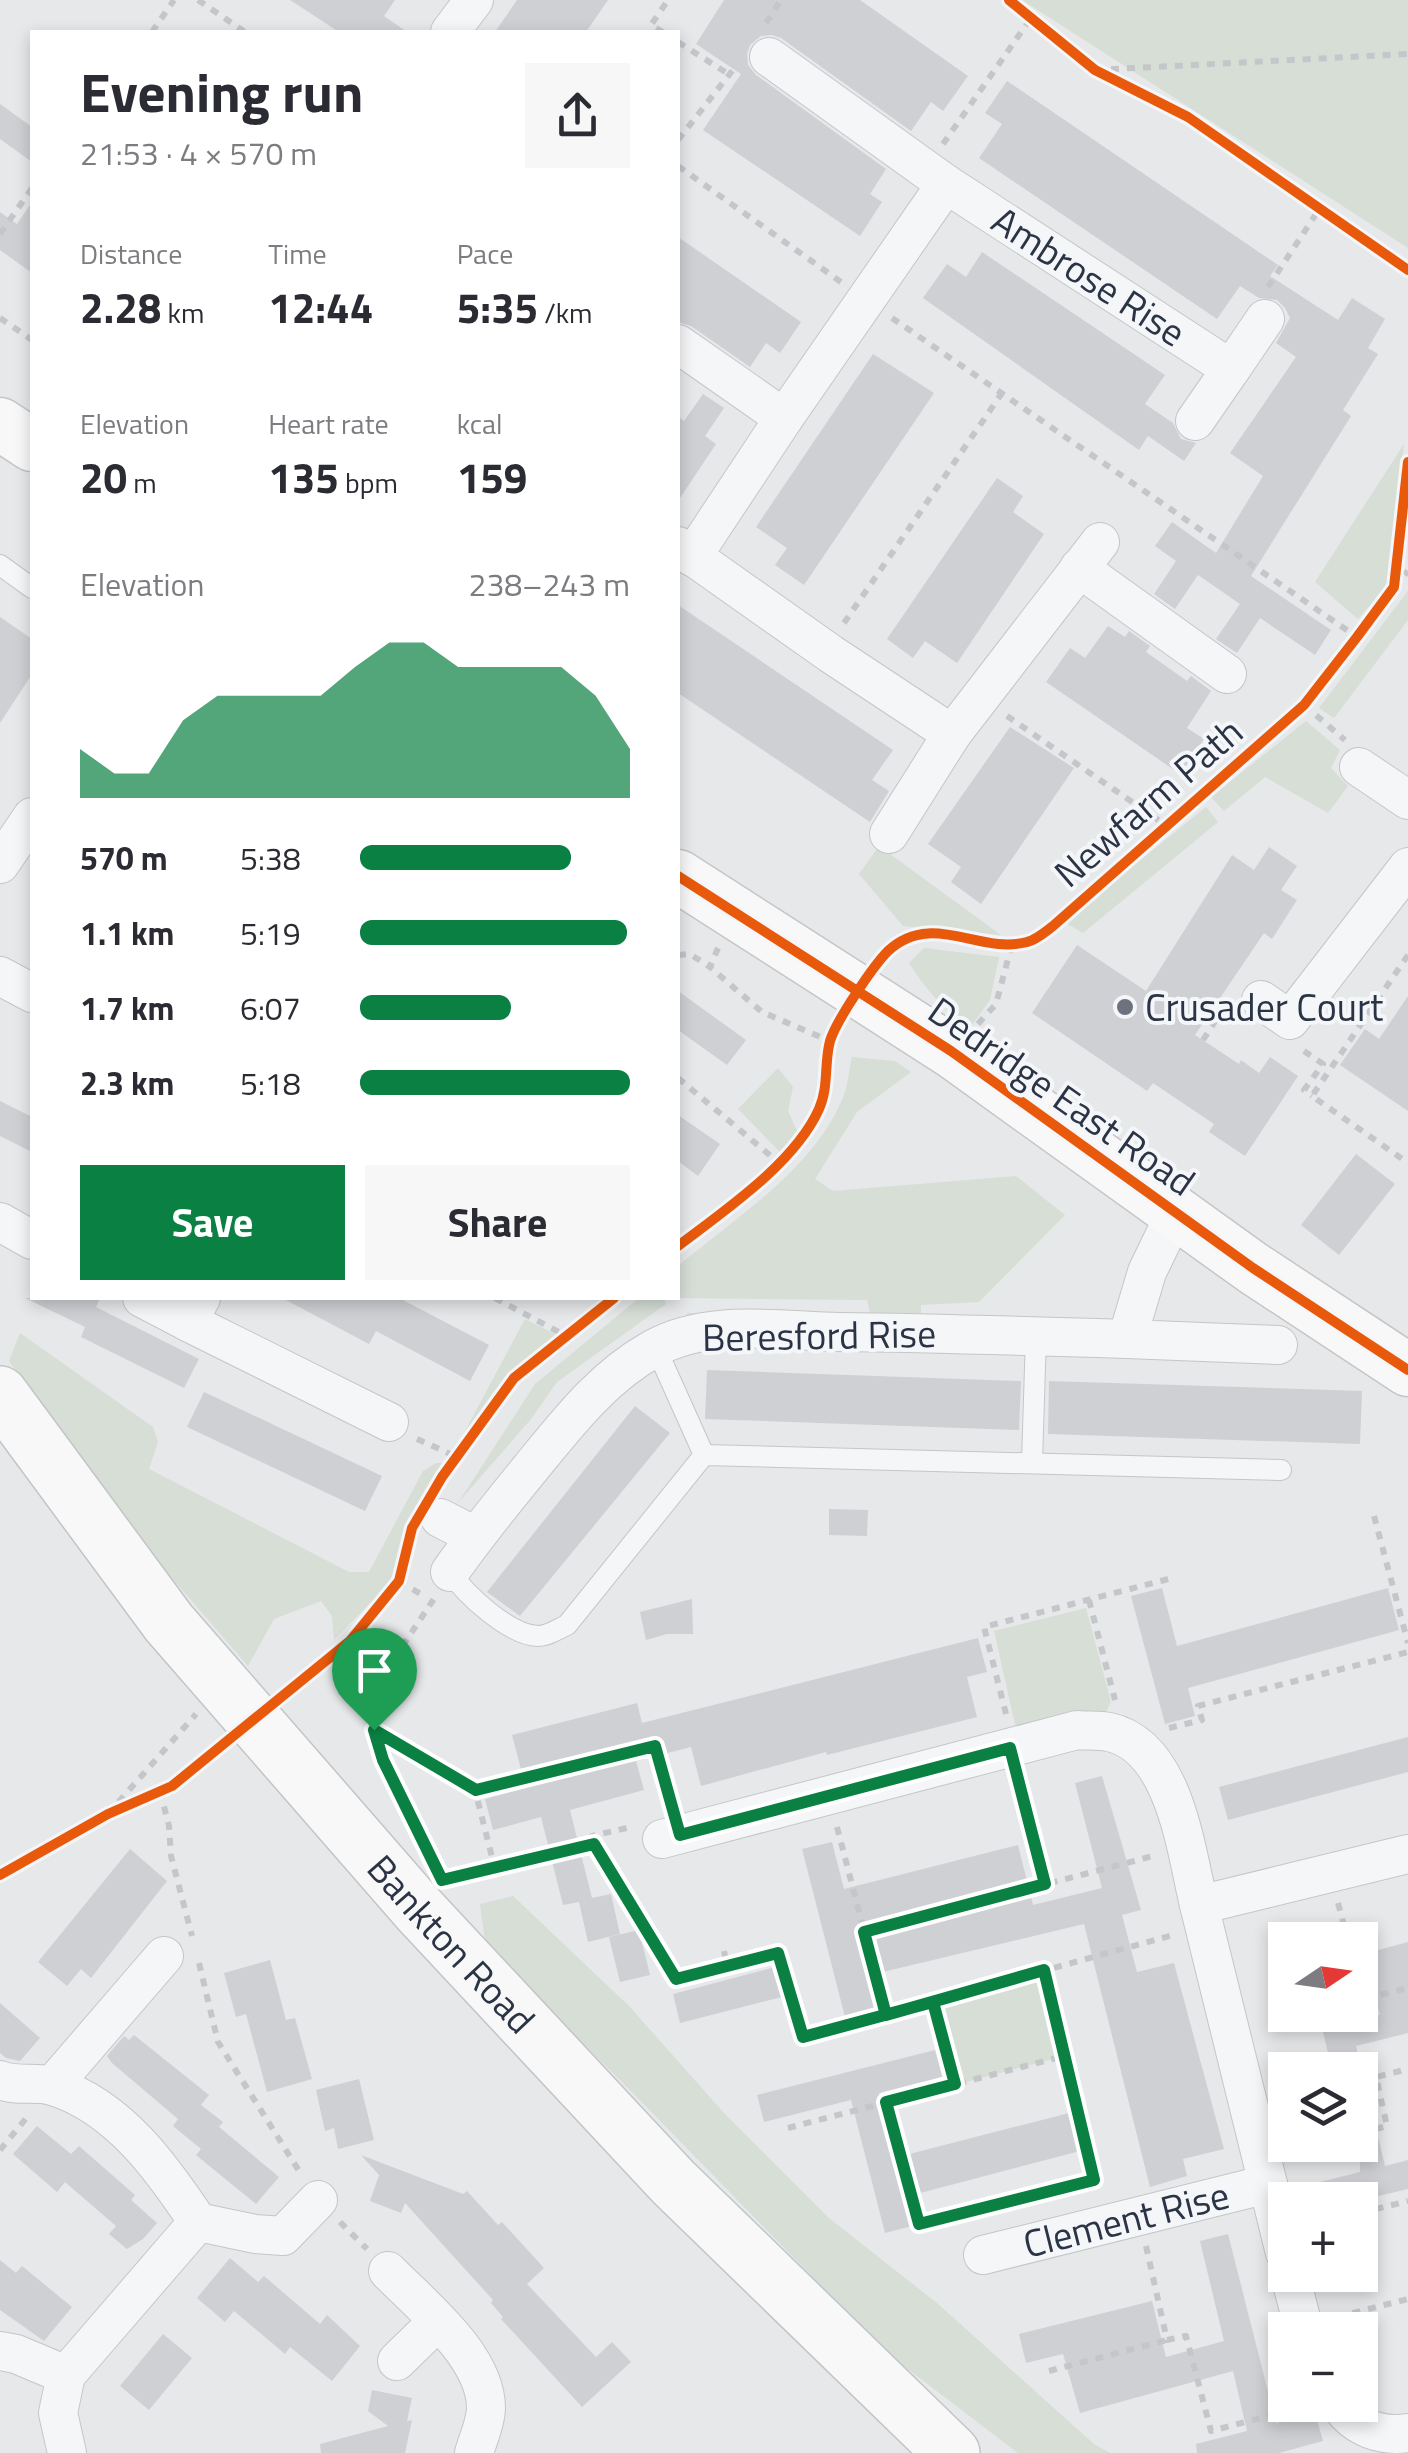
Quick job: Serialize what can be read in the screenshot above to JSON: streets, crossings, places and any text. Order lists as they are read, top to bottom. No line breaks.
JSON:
{"streets":{"main road":["Bankton Road"],"street":["Ambrose Rise","Dedridge East Road","Beresford Rise","Clement Rise"],"cycle path":["Newfarm Path"]},"places":["Crusader Court"],"north":"right","page":{"heading":["Evening run","21:53 · 4 × 570 m"],"stats":[["Distance","2.28 km"],["Time","12:44"],["Pace","5:35 /km"],["Elevation","20 m"],["Heart rate","135 bpm"],["kcal","159"]],"chart":["Elevation","238–243 m"],"list":[{"name":"570 m","note":"5:38"},{"name":"1.1 km","note":"5:19"},{"name":"1.7 km","note":"6:07"},{"name":"2.3 km","note":"5:18"}],"buttons":["Save","Share"],"map_buttons":["+","−"]}}
